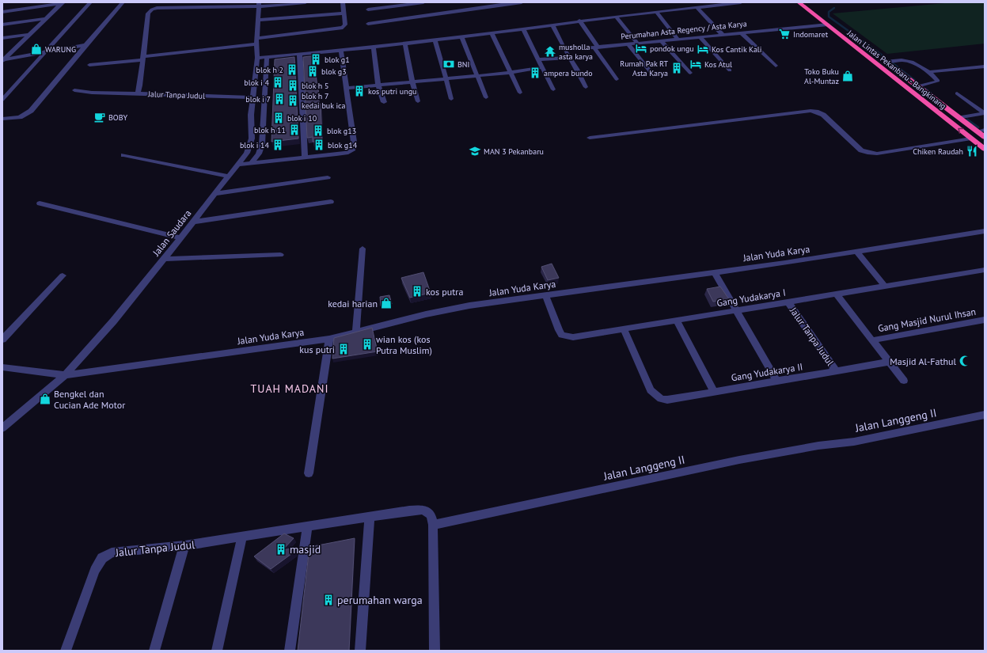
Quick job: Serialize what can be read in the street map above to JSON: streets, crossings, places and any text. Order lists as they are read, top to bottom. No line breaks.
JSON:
{"streets":{"highway":["Jalan Lintas Pekanbaru - Bangkinang"],"street":["Perumahan Asta Regency / Asta Karya","Jalur Tanpa Judul","Jalan Saudara","Jalan Yuda Karya","Gang Yudakarya I","Gang Masjid Nurul Ihsan","Gang Yudakarya II","Jalan Langgeng II"]},"crossings":[["Perumahan Asta Regency / Asta Karya","Jalan Lintas Pekanbaru - Bangkinang"],["Jalur Tanpa Judul","Jalan Saudara"],["Jalur Tanpa Judul","Gang Yudakarya I"],["Jalur Tanpa Judul","Gang Yudakarya II"],["Jalur Tanpa Judul","Jalan Langgeng II"],["Jalan Saudara","Jalan Yuda Karya"],["Jalan Yuda Karya","Gang Yudakarya I"],["Gang Yudakarya I","Gang Yudakarya II"]],"districts":["TUAH MADANI"],"places":{"supermarket":["Indomaret"],"hotel":["pondok ungu","Kos Cantik Kali","Kos Atul"],"shop":["WARUNG","Toko Buku Al-Muntaz","kedai harian","Bengkel dan Cucian Ade Motor"],"temple":["musholla asta karya"],"building":["blok g1","Rumah Pak RT Asta Karya","blok h 2","blok g3","ampera bundo","blok i 4","blok h 5","kos putri ungu","blok i 7","blok h 7 kedai buk ica","blok i 10","blok h 11","blok g13","blok i 14","blok g14","kos putra","wian kos (kos Putra Muslim)","kus putri","masjid","perumahan warga"],"bank":["BNI"],"cafe":["BOBY"],"school or university":["MAN 3 Pekanbaru"],"restaurant":["Chiken Raudah"],"mosque":["Masjid Al-Fathul"]}}
